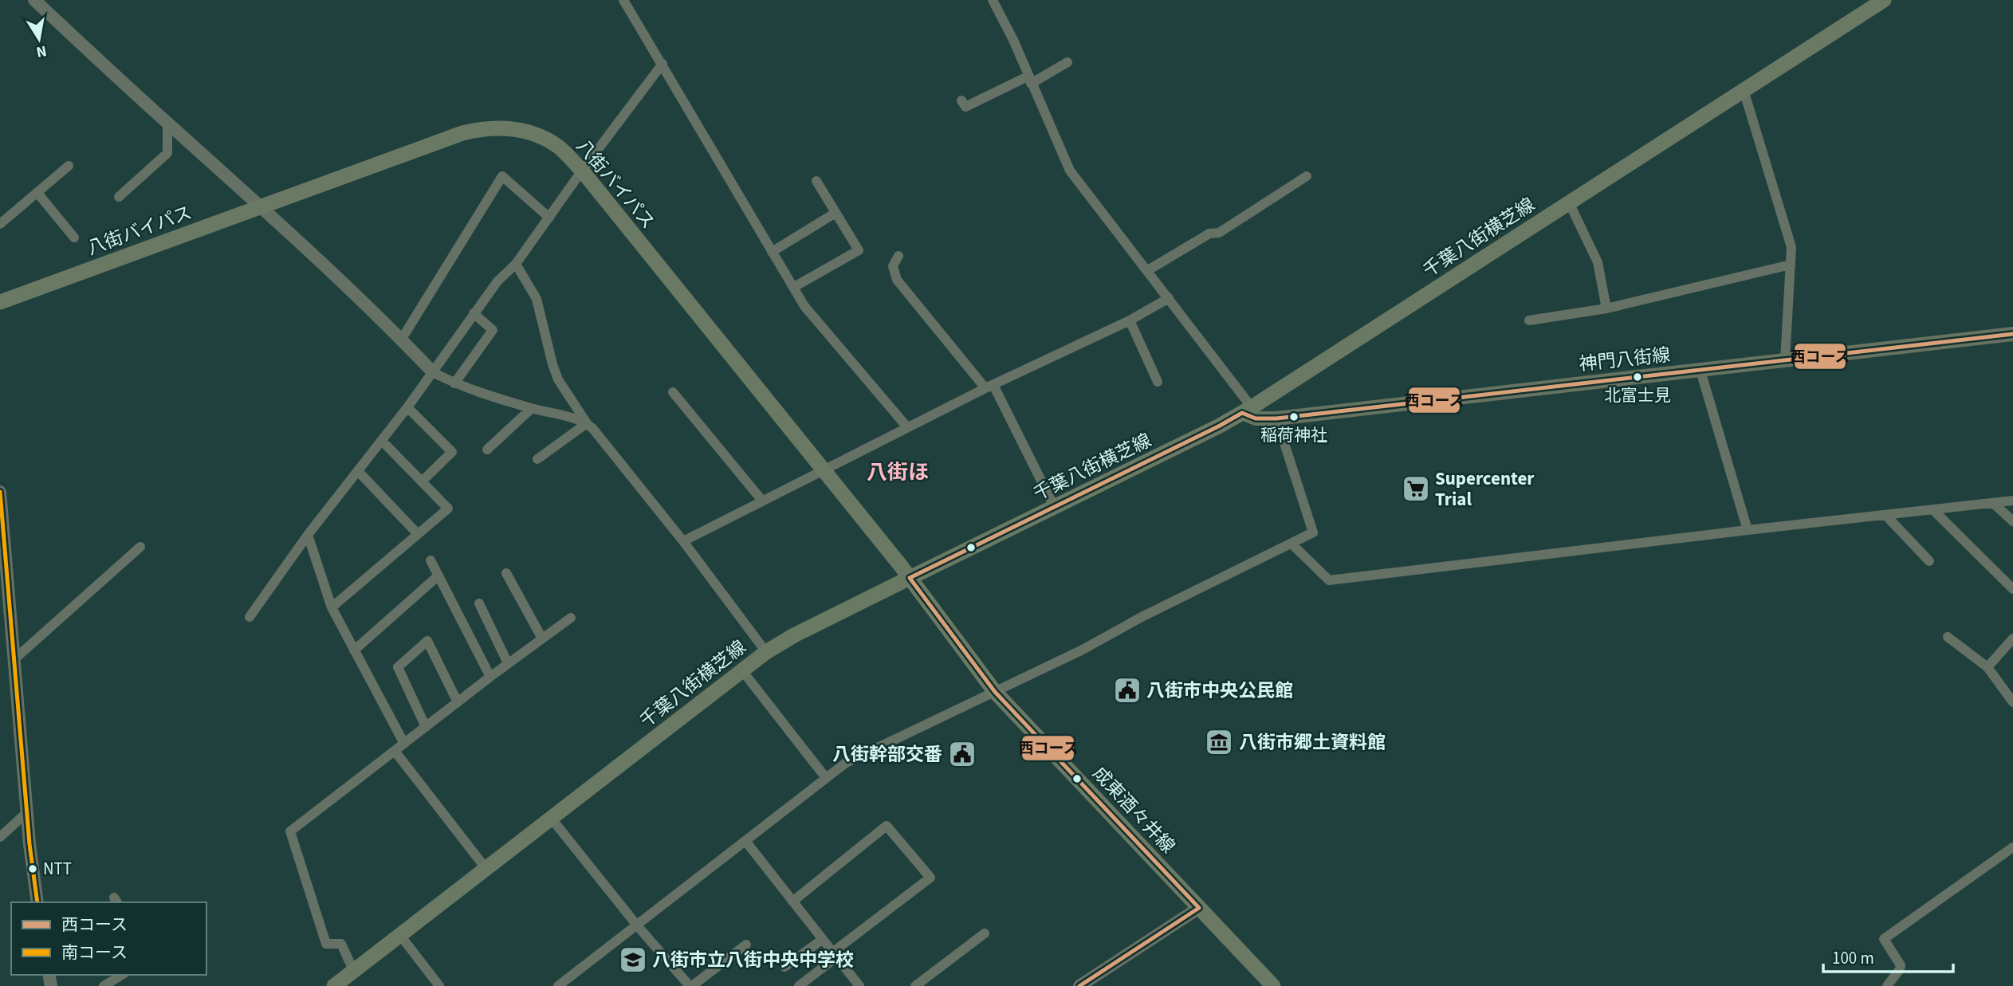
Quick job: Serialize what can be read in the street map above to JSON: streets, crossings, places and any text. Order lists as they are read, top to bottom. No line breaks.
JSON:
{"streets":{"main road":["八街バイパス","千葉八街横芝線","神門八街線","成東酒々井線"]},"crossings":[["八街バイパス","千葉八街横芝線"],["八街バイパス","成東酒々井線"],["千葉八街横芝線","神門八街線"],["千葉八街横芝線","成東酒々井線"]],"districts":["八街ほ"],"places":{"other":["北富士見","稲荷神社","NTT"],"supermarket":["Supercenter Trial"],"public building":["八街市中央公民館","八街幹部交番"],"museum":["八街市郷土資料館"],"school or university":["八街市立八街中央中学校"]},"lines":["transit line 西コース","transit line 南コース"],"legend":["西コース","南コース"],"scale_bar":"100 m","north":"bottom"}
